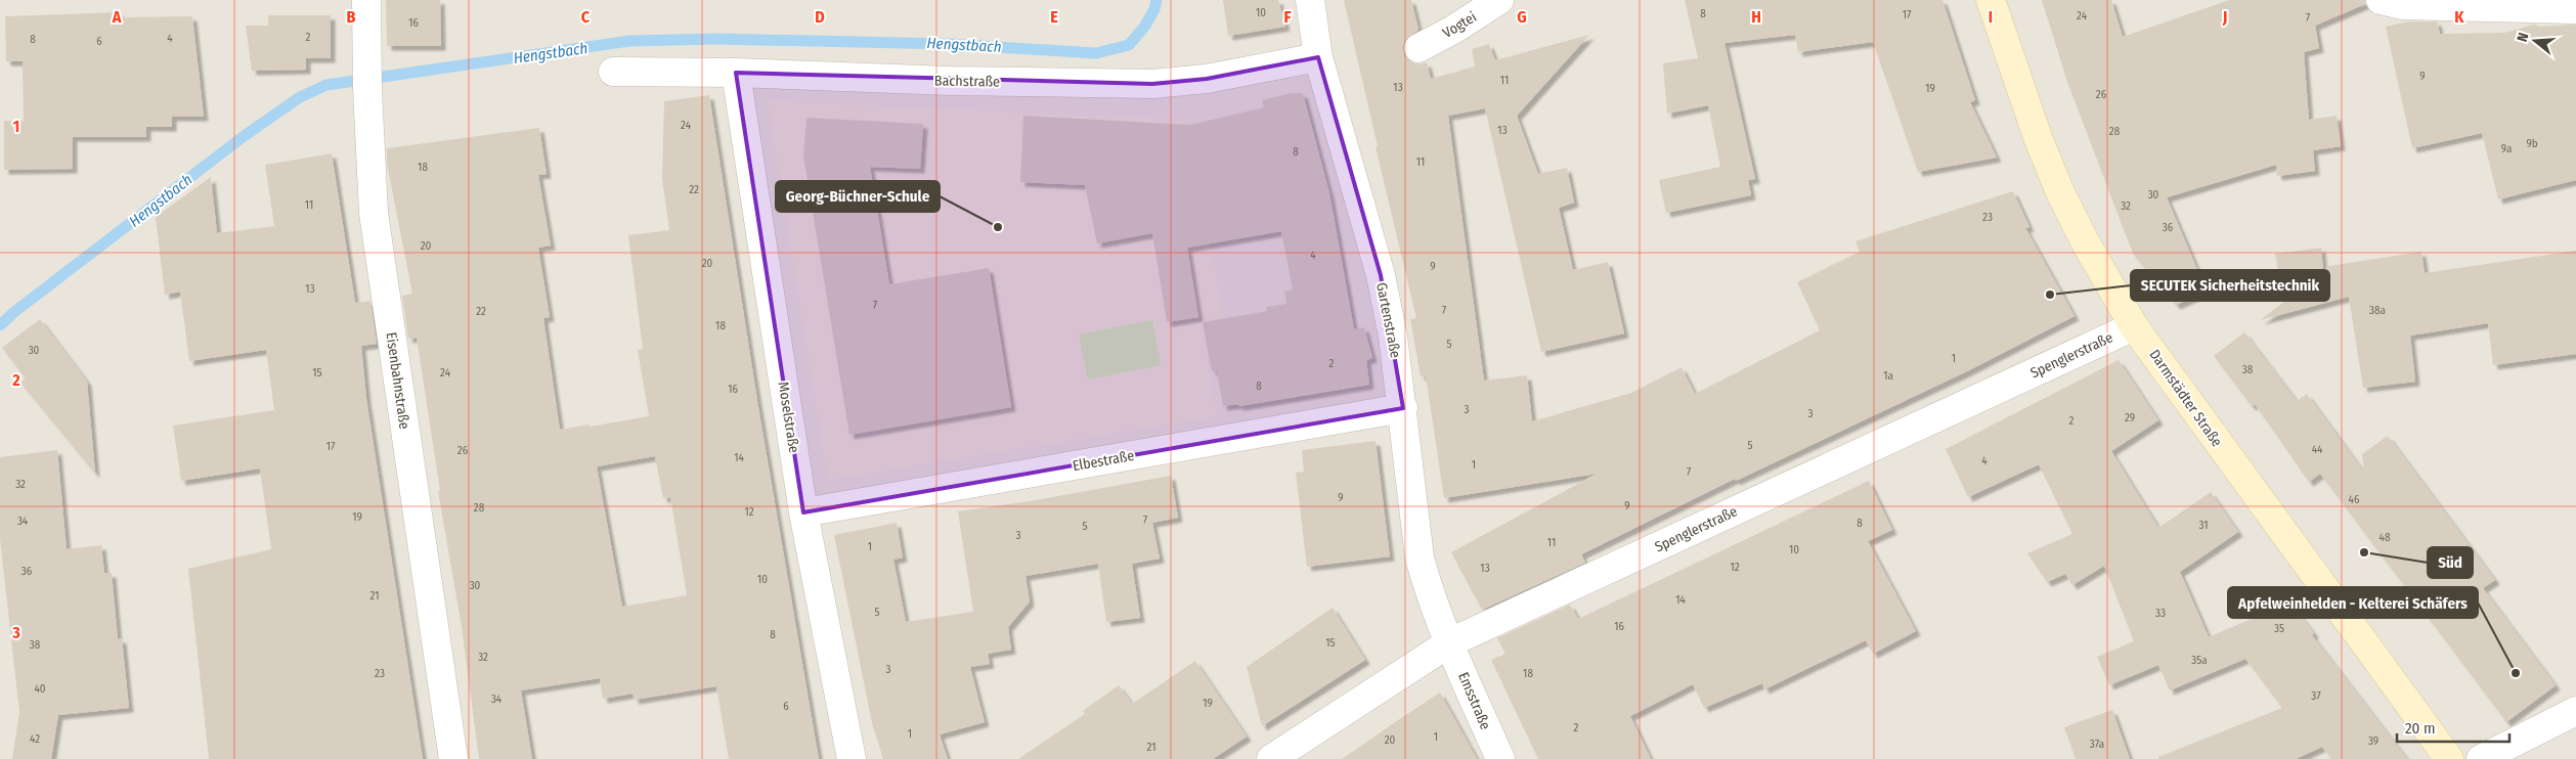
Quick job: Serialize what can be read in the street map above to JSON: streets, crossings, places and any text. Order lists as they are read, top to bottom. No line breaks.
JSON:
{"streets":{"street":["Vogtei","Bachstraße","Gartenstraße","Spenglerstraße","Eisenbahnstraße","Darmstädter Straße","Moselstraße","Elbestraße","Emsstraße"]},"crossings":[["Bachstraße","Gartenstraße"],["Bachstraße","Moselstraße"],["Gartenstraße","Spenglerstraße"],["Gartenstraße","Elbestraße"],["Gartenstraße","Emsstraße"],["Spenglerstraße","Darmstädter Straße"],["Spenglerstraße","Emsstraße"],["Moselstraße","Elbestraße"]],"water":["Hengstbach"],"places":["Georg-Büchner-Schule","SECUTEK Sicherheitstechnik","Süd","Apfelweinhelden - Kelterei Schäfers"],"house_numbers":["10","8","17","24","7","16","2","4","8","6","9","11","13","19","26","24","13","28","9b","9a","8","11","18","22","30","11","32","23","36","20","4","20","9","13","7","7","38a","22","18","5","30","1","2","38","15","24","1a","8","16","3","3","29","2","5","17","44","26","14","4","1","7","32","9","46","9","28","12","19","7","34","8","31","5","3","48","11","1","10","12","13","36","10","30","21","14","5","33","16","35","8","15","38","32","35a","3","23","18","40","37","34","19","6","2","1","1","42","20","39","37a","21"],"scale_bar":"20 m","north":"left","grid":{"columns":["A","B","C","D","E","F","G","H","I","J","K"],"rows":["1","2","3"]}}
